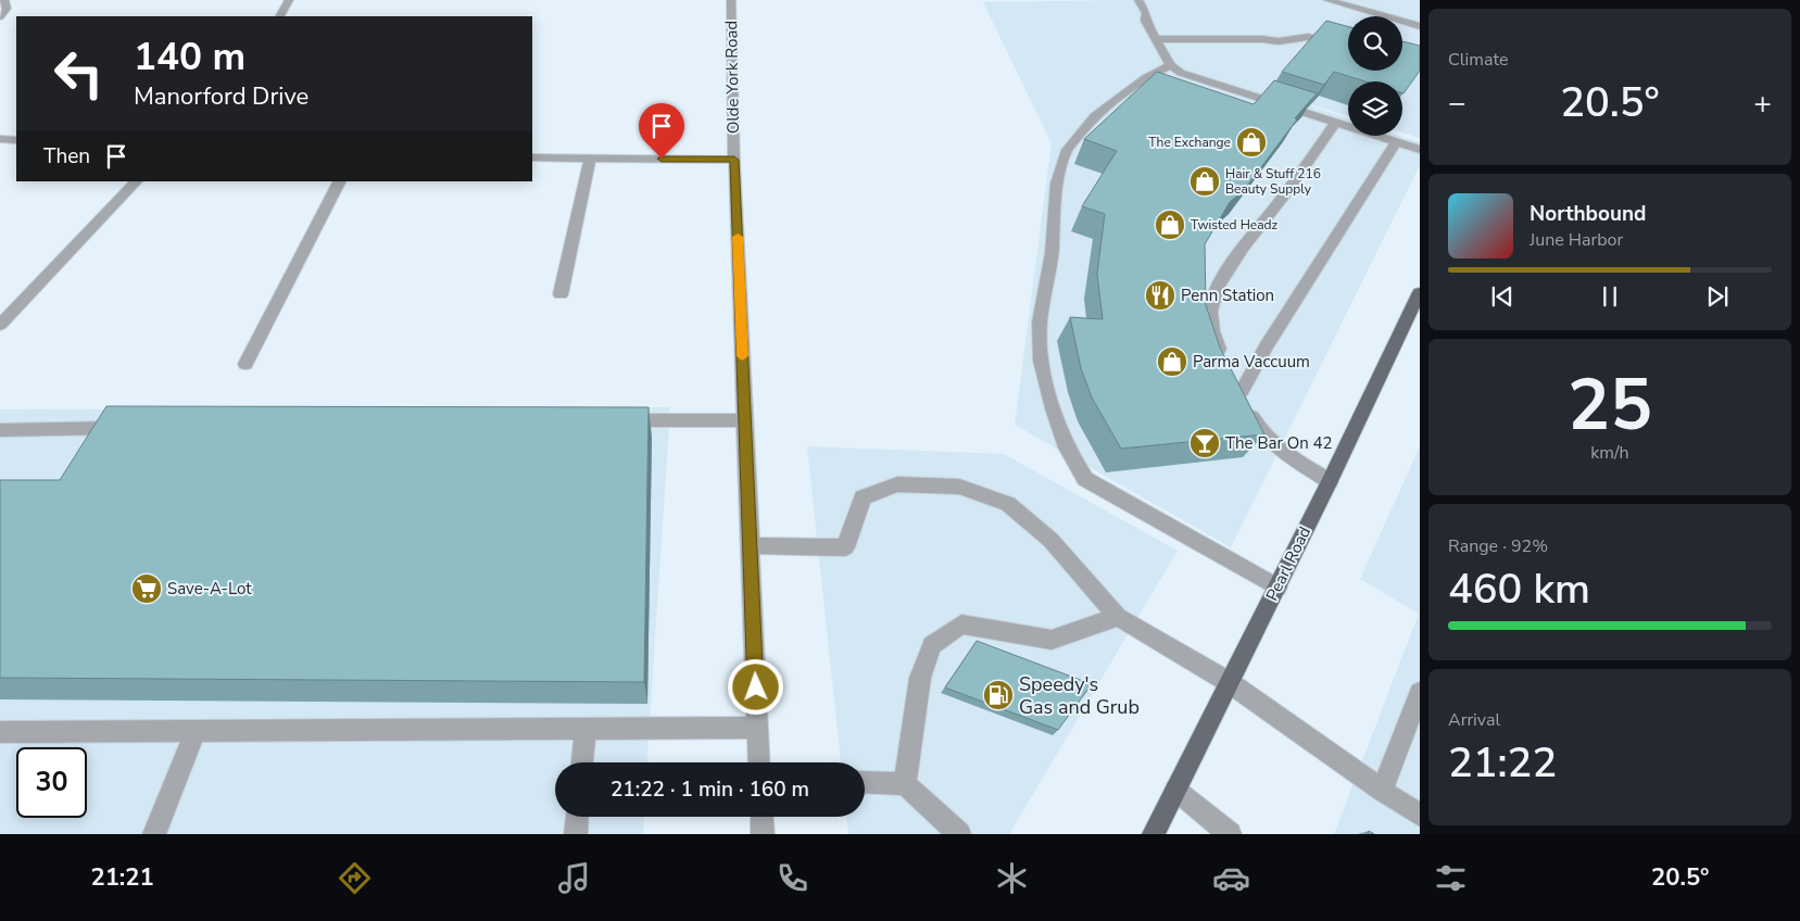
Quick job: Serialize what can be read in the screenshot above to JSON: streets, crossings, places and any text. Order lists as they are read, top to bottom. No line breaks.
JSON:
{"streets":{"main road":["Pearl Road"],"street":["Olde York Road"]},"places":{"shop":["The Exchange","Hair & Stuff 216 Beauty Supply","Twisted Headz","Parma Vaccuum"],"restaurant":["Penn Station"],"bar":["The Bar On 42"],"supermarket":["Save-A-Lot"],"fuel station":["Speedy's Gas and Grub"]},"page":{"tile":["Climate",["25","km/h"],["Range · 92%","460 km"],["Arrival","21:22"]],"turn":["140 m","Manorford Drive"],"heat":["−","20.5°","+"],"then":"Then","song":["Northbound","June Harbor"],"limit":"30","trip":"21:22 · 1 min · 160 m","tabs":["21:21","20.5°"]}}
